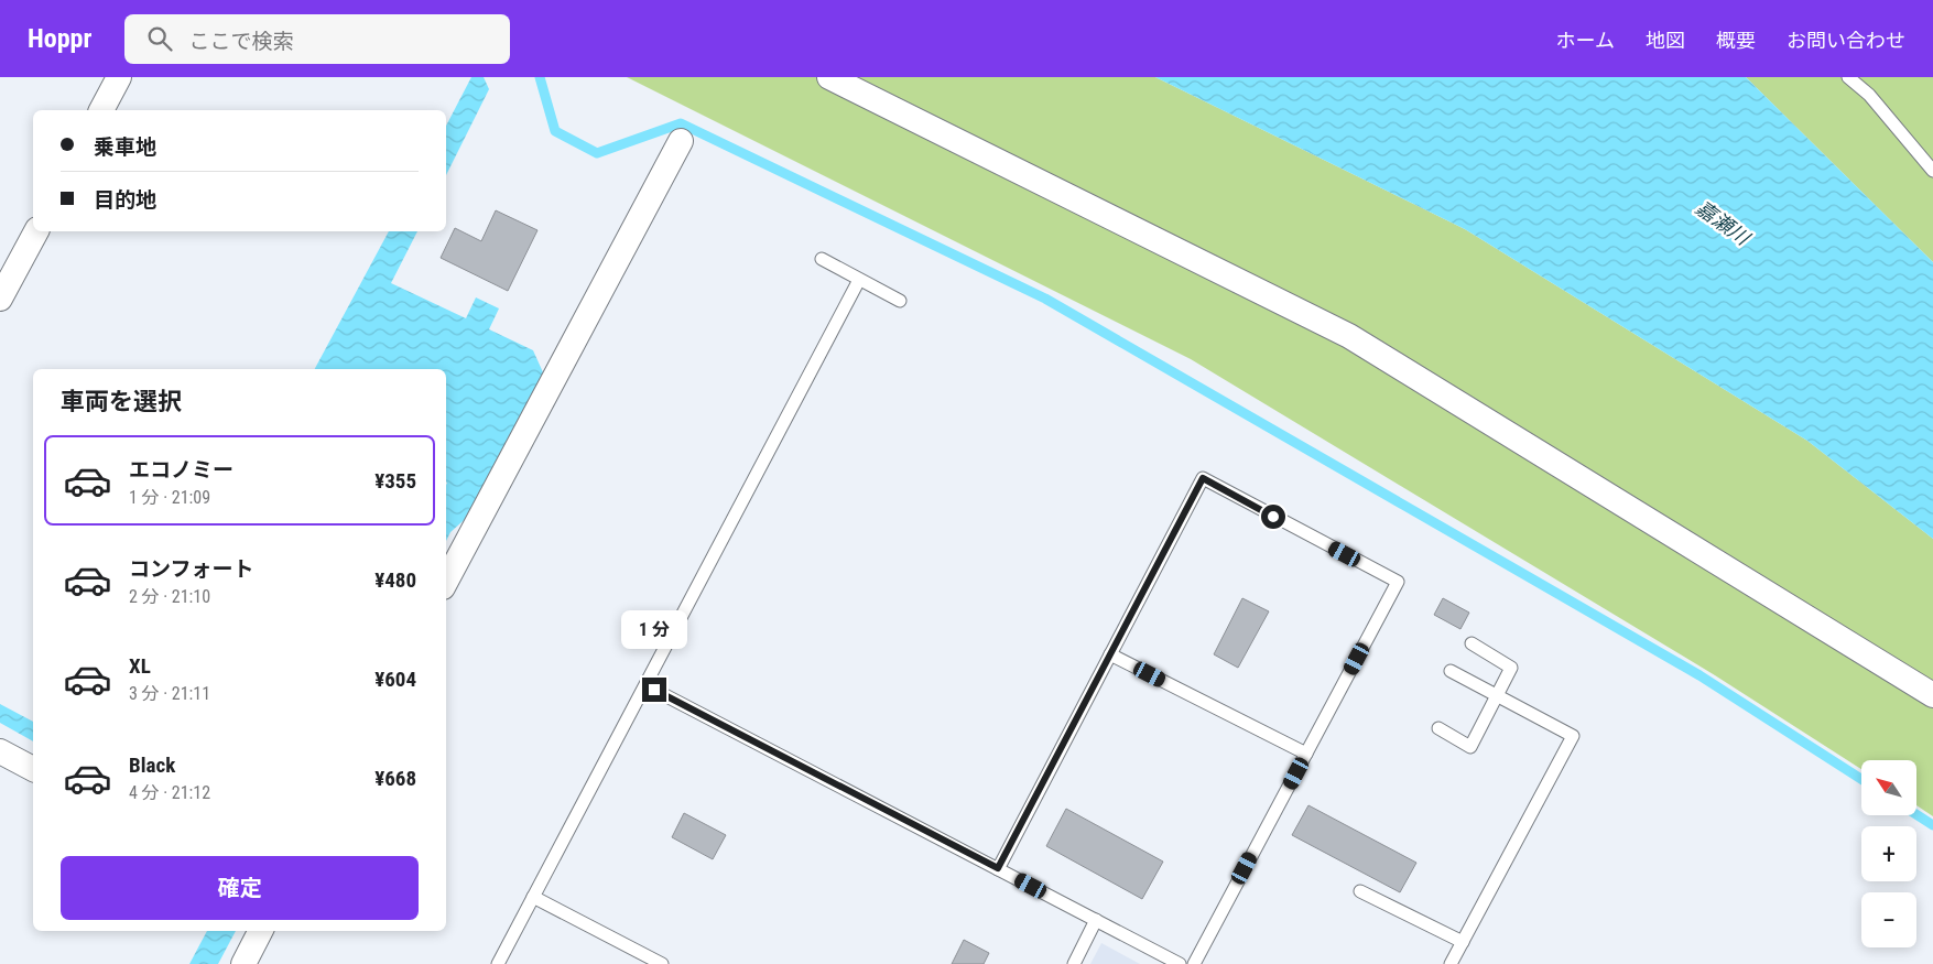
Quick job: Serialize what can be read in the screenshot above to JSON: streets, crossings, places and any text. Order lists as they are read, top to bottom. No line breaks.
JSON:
{"water":["嘉瀬川"],"north":"top left","page":{"header":"Hoppr","search":"ここで検索","nav":["ホーム","地図","概要","お問い合わせ"],"banner":["乗車地","目的地"],"heading":"車両を選択","list":[{"name":"エコノミー","note":"1 分 · 21:09","value":"¥355"},{"name":"コンフォート","note":"2 分 · 21:10","value":"¥480"},{"name":"XL","note":"3 分 · 21:11","value":"¥604"},{"name":"Black","note":"4 分 · 21:12","value":"¥668"}],"bubble":"1 分","map_buttons":["+","−"],"buttons":"確定"}}
